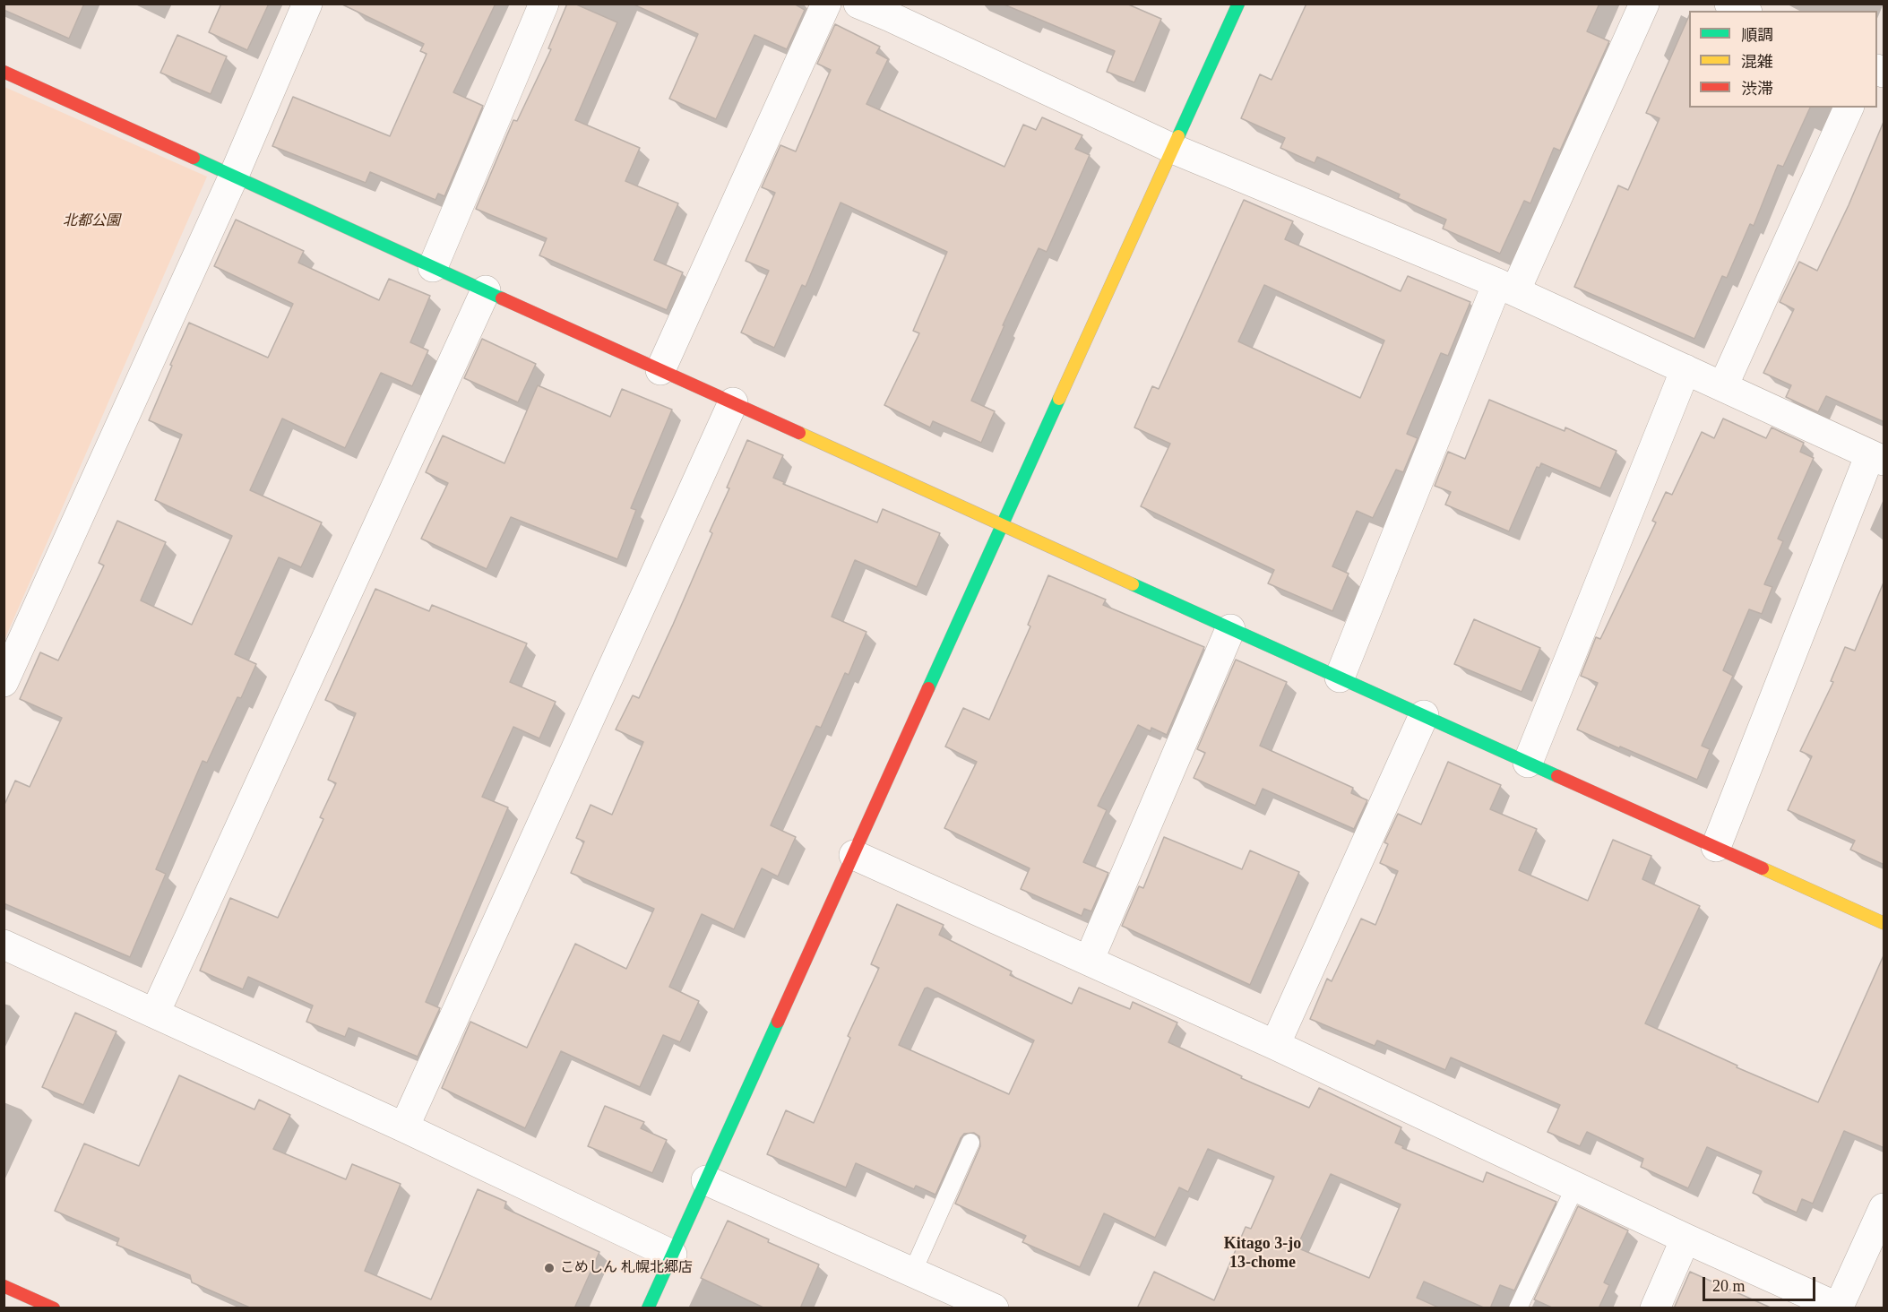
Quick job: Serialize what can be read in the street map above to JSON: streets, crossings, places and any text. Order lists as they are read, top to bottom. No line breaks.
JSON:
{"districts":["Kitago 3-jo 13-chome"],"parks":["北都公園"],"places":["こめしん 札幌北郷店"],"legend":["順調","混雑","渋滞"],"scale_bar":"20 m"}
